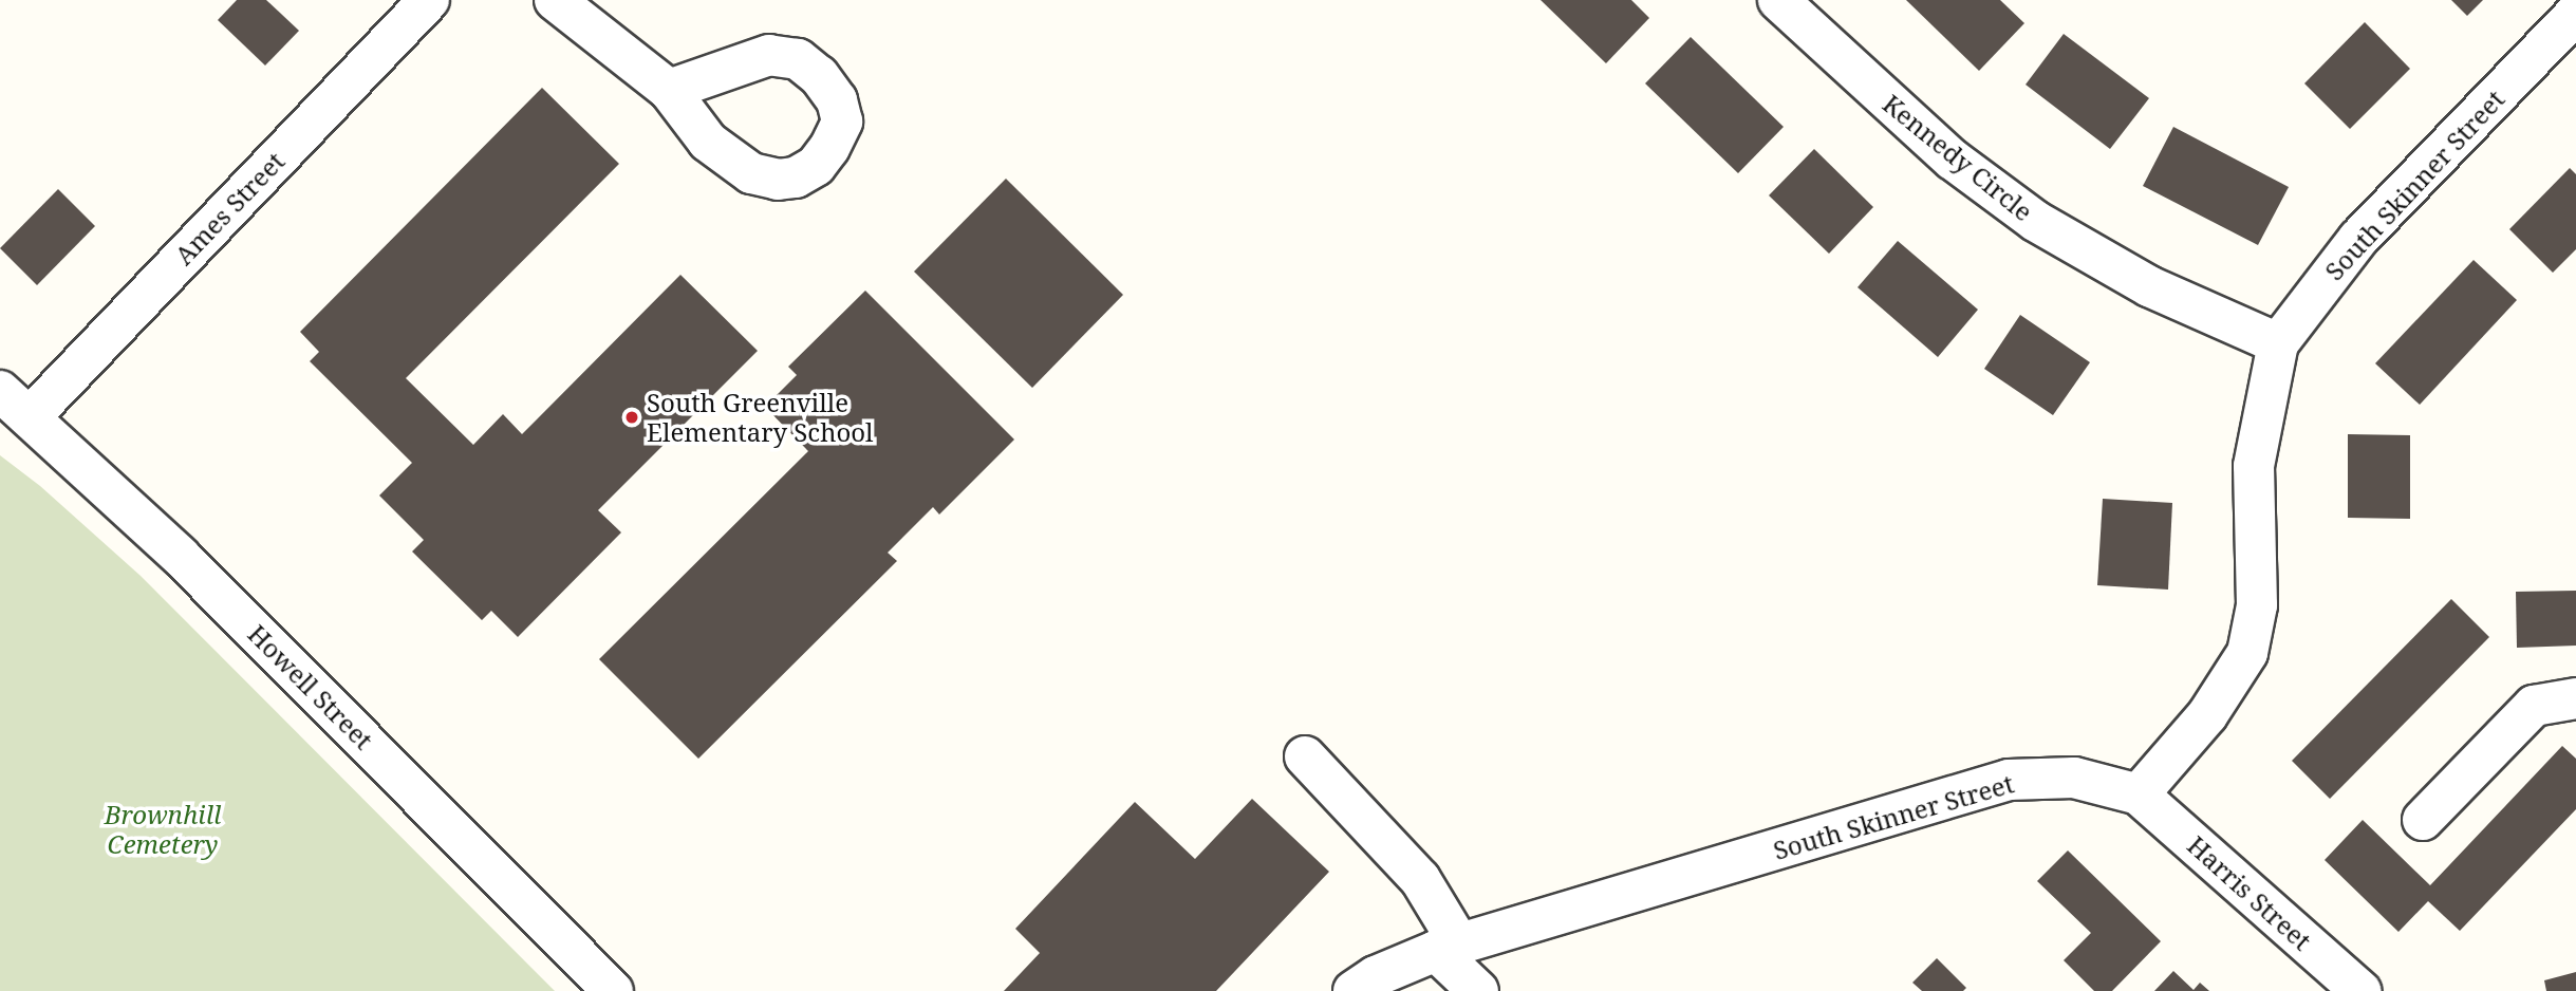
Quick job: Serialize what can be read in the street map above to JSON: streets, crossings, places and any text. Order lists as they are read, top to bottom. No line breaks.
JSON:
{"streets":{"street":["Kennedy Circle","South Skinner Street","Ames Street","Howell Street","Harris Street"]},"crossings":[["Kennedy Circle","South Skinner Street"],["South Skinner Street","Harris Street"],["Ames Street","Howell Street"]],"parks":["Brownhill Cemetery"],"places":["South Greenville Elementary School"]}
